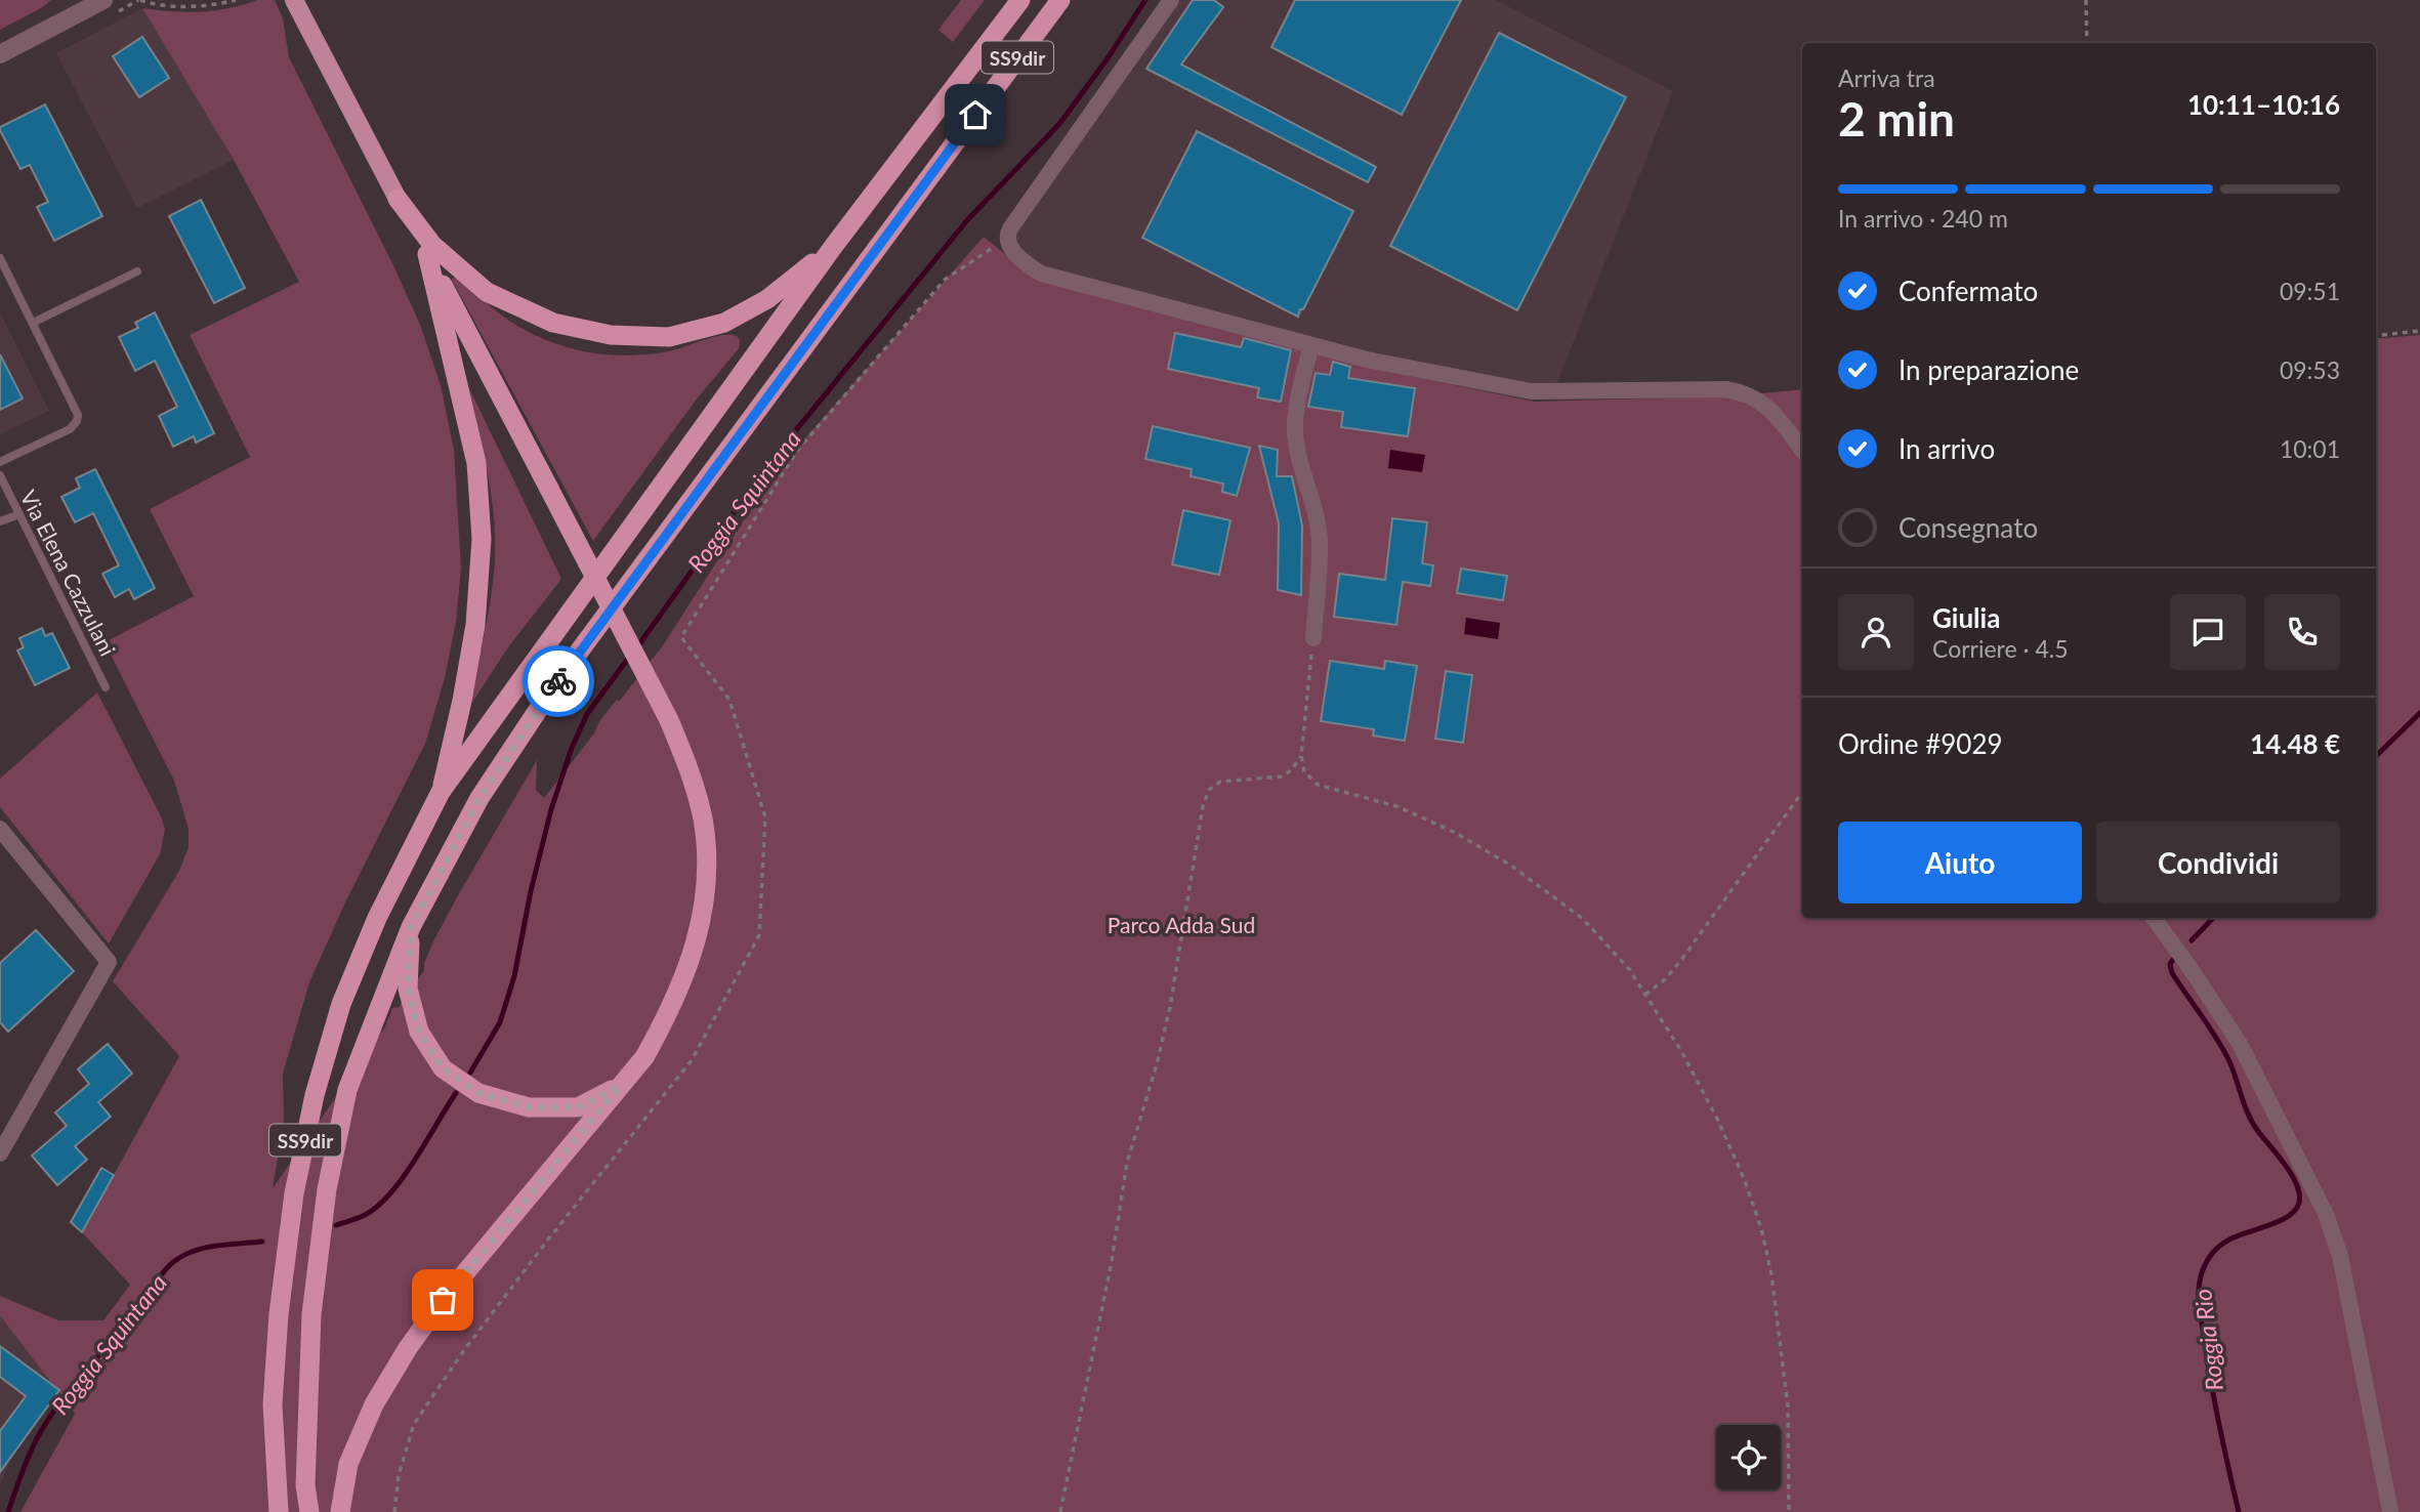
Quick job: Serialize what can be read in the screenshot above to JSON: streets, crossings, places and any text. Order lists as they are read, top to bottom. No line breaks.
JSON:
{"streets":{"highway":["SS9dir"],"lane":["Via Elena Cazzulani"]},"water":["Roggia Squintana","Roggia Rio"],"parks":["Parco Adda Sud"],"page":{"heading":["2 min","Arriva tra","10:11–10:16"],"panel":["Giulia","Corriere · 4.5","Ordine #9029","14.48 €"],"bar":"In arrivo · 240 m","list":[["Confermato","09:51"],["In preparazione","09:53"],["In arrivo","10:01"],"Consegnato"],"buttons":["Aiuto","Condividi"]}}
